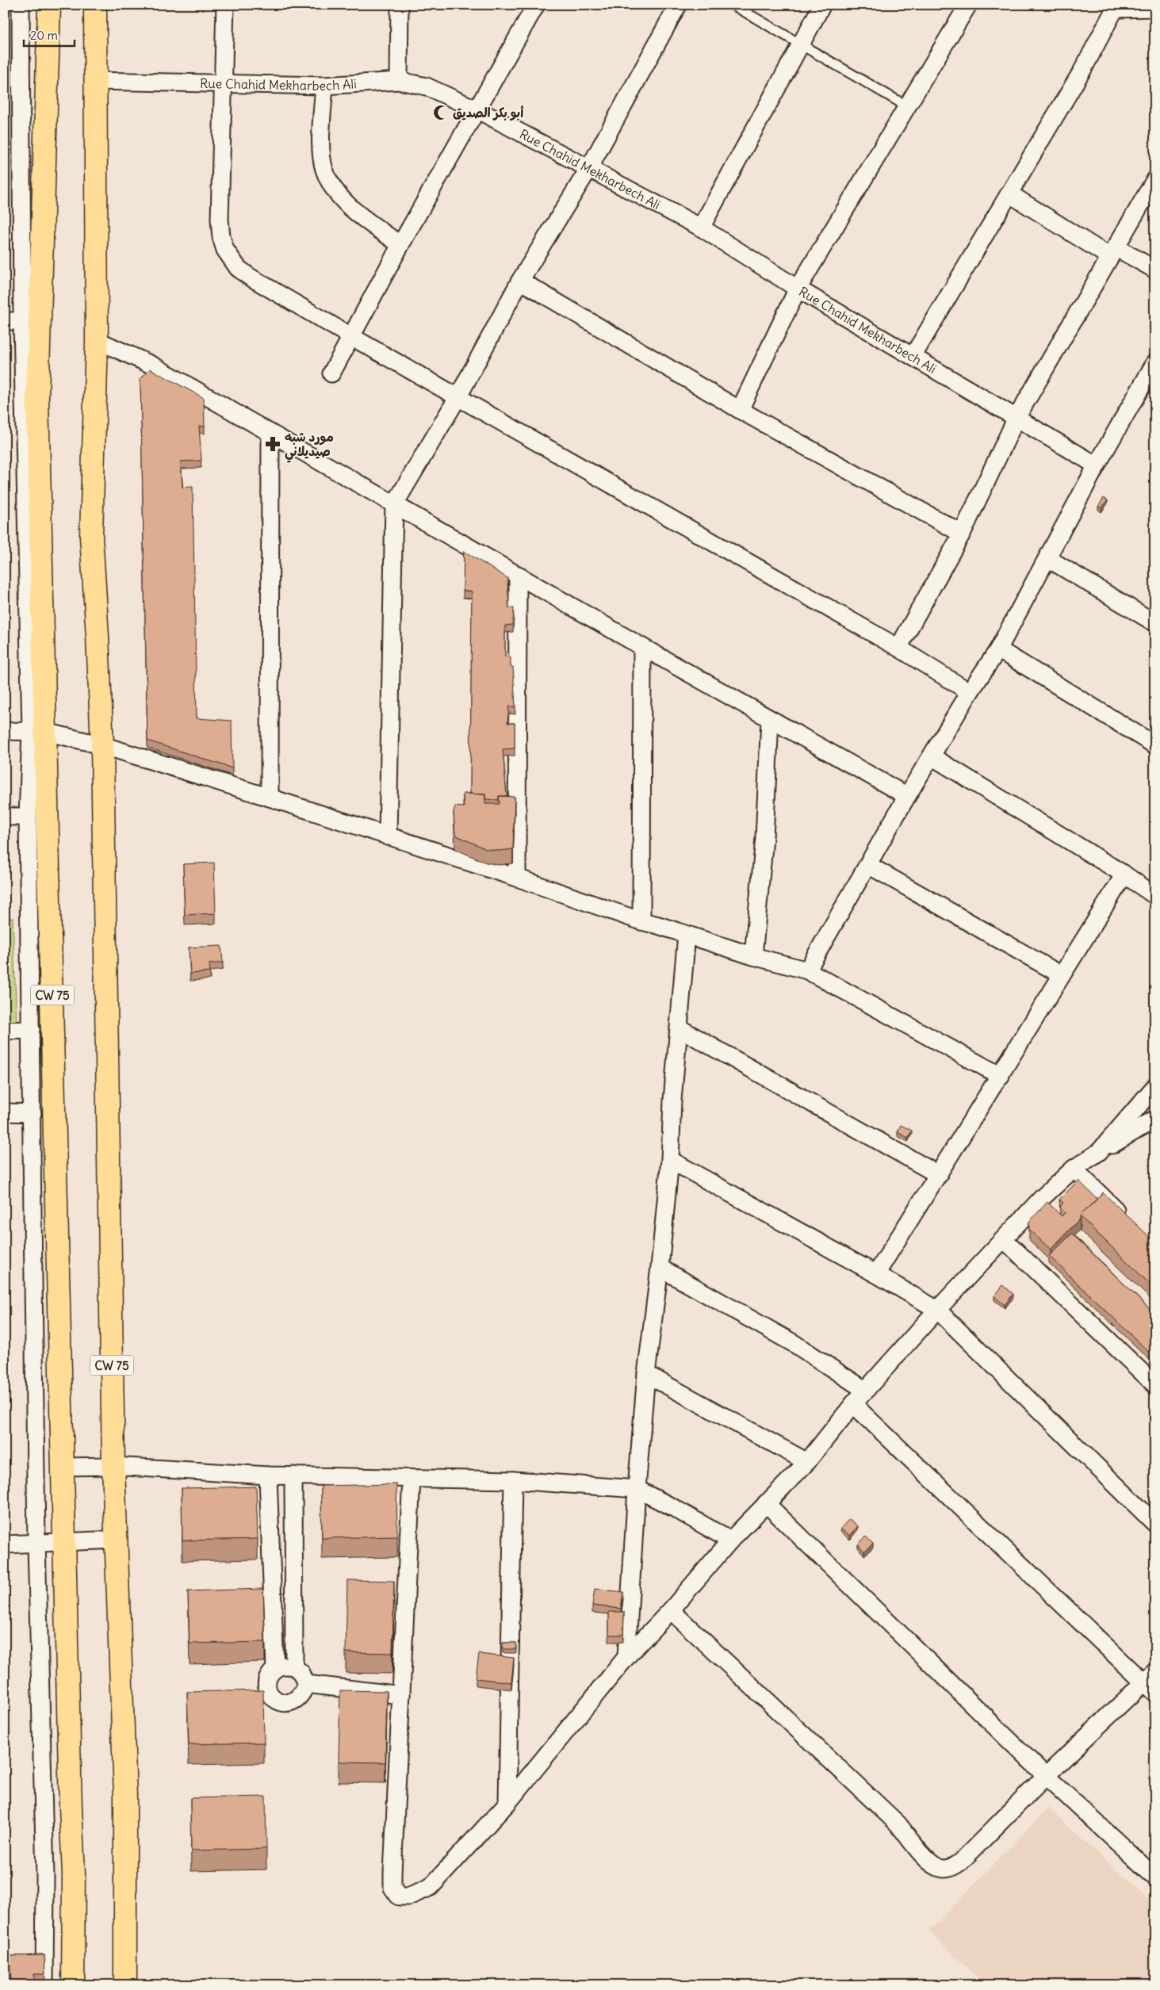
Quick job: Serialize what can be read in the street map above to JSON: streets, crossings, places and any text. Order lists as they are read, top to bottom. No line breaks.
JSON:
{"streets":{"main road":["CW 75"],"street":["Rue Chahid Mekharbech Ali"]},"places":{"mosque":["أبو بكر الصديق"],"pharmacy":["مورد شبه صيديلاني"]},"scale_bar":"20 m"}
